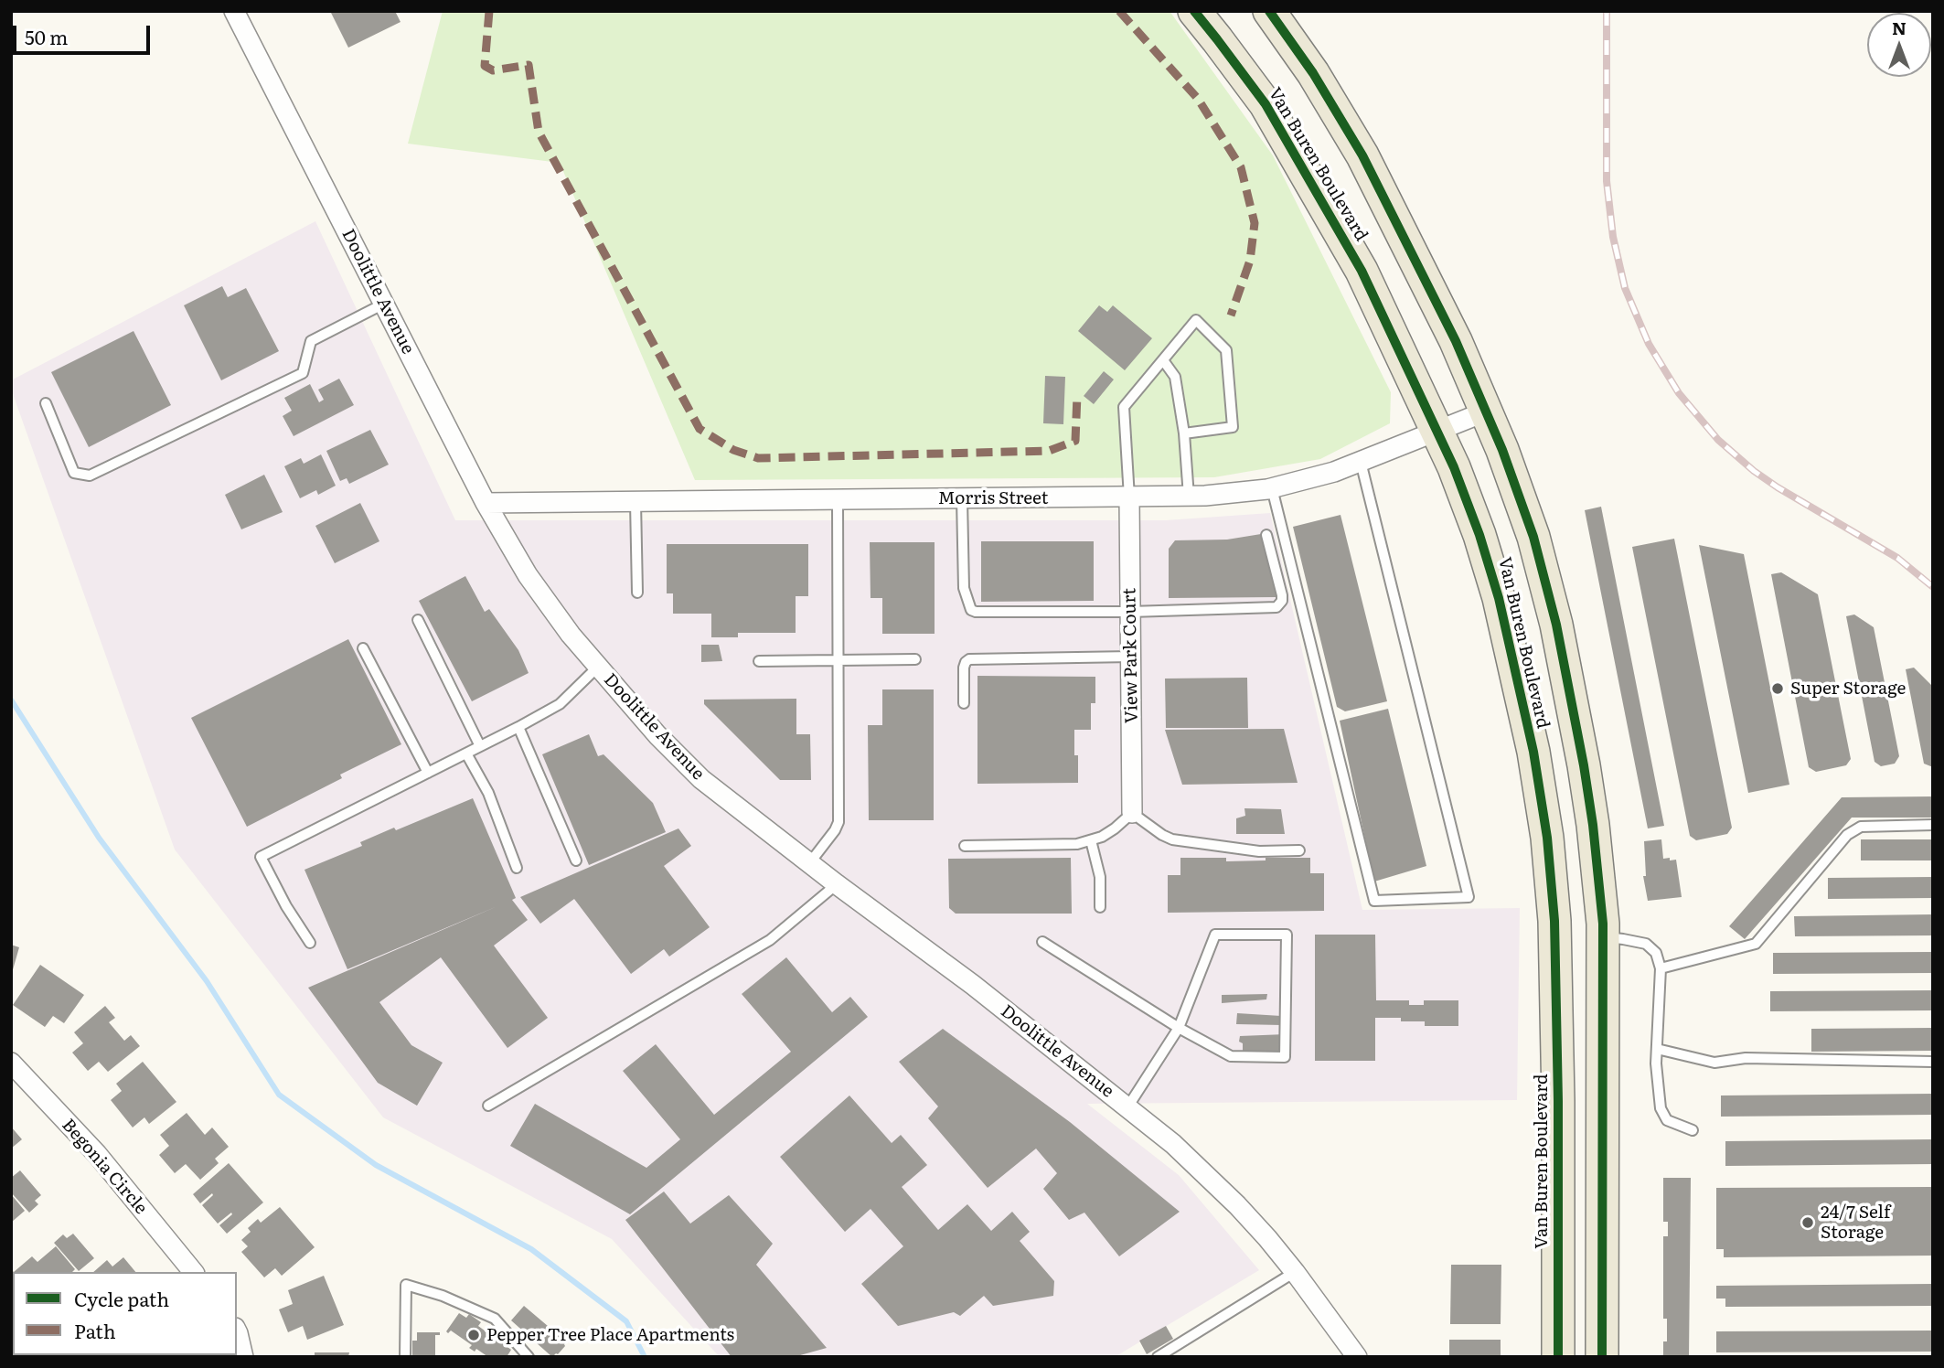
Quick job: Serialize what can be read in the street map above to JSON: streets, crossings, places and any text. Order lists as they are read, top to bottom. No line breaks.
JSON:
{"streets":{"main road":["Van Buren Boulevard"],"street":["Doolittle Avenue","Morris Street","View Park Court","Begonia Circle"]},"crossings":[["Van Buren Boulevard","Morris Street"],["Doolittle Avenue","Morris Street"],["Morris Street","View Park Court"]],"places":["Super Storage","24/7 Self Storage","Pepper Tree Place Apartments"],"legend":["Cycle path","Path"],"scale_bar":"50 m","north":"top"}
